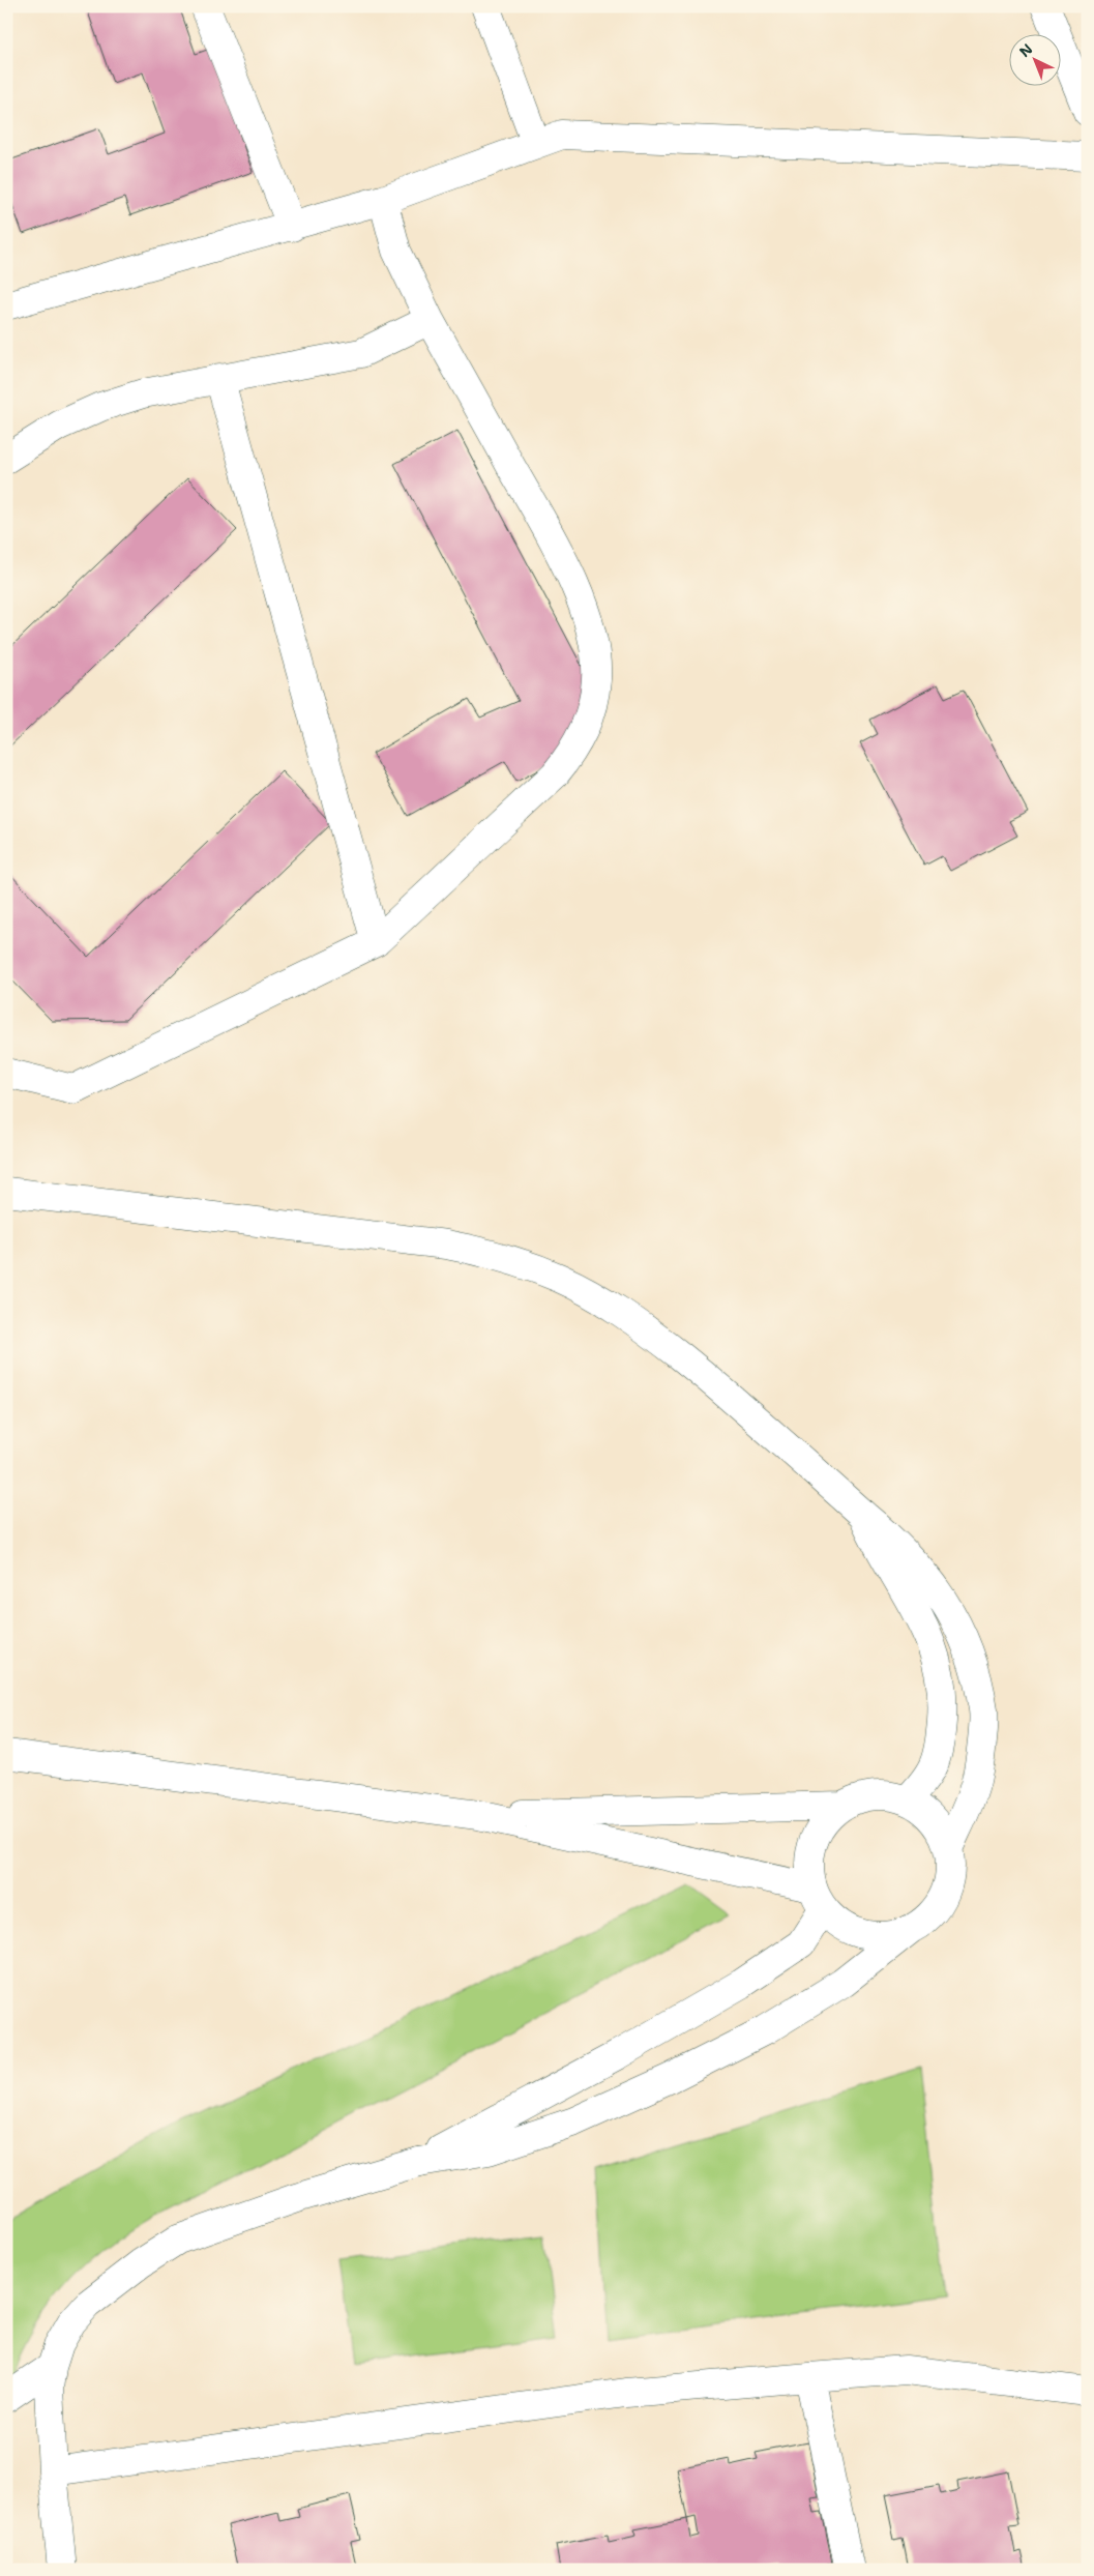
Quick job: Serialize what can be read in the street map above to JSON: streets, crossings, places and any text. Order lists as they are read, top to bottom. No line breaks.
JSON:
{"north":"top left"}
